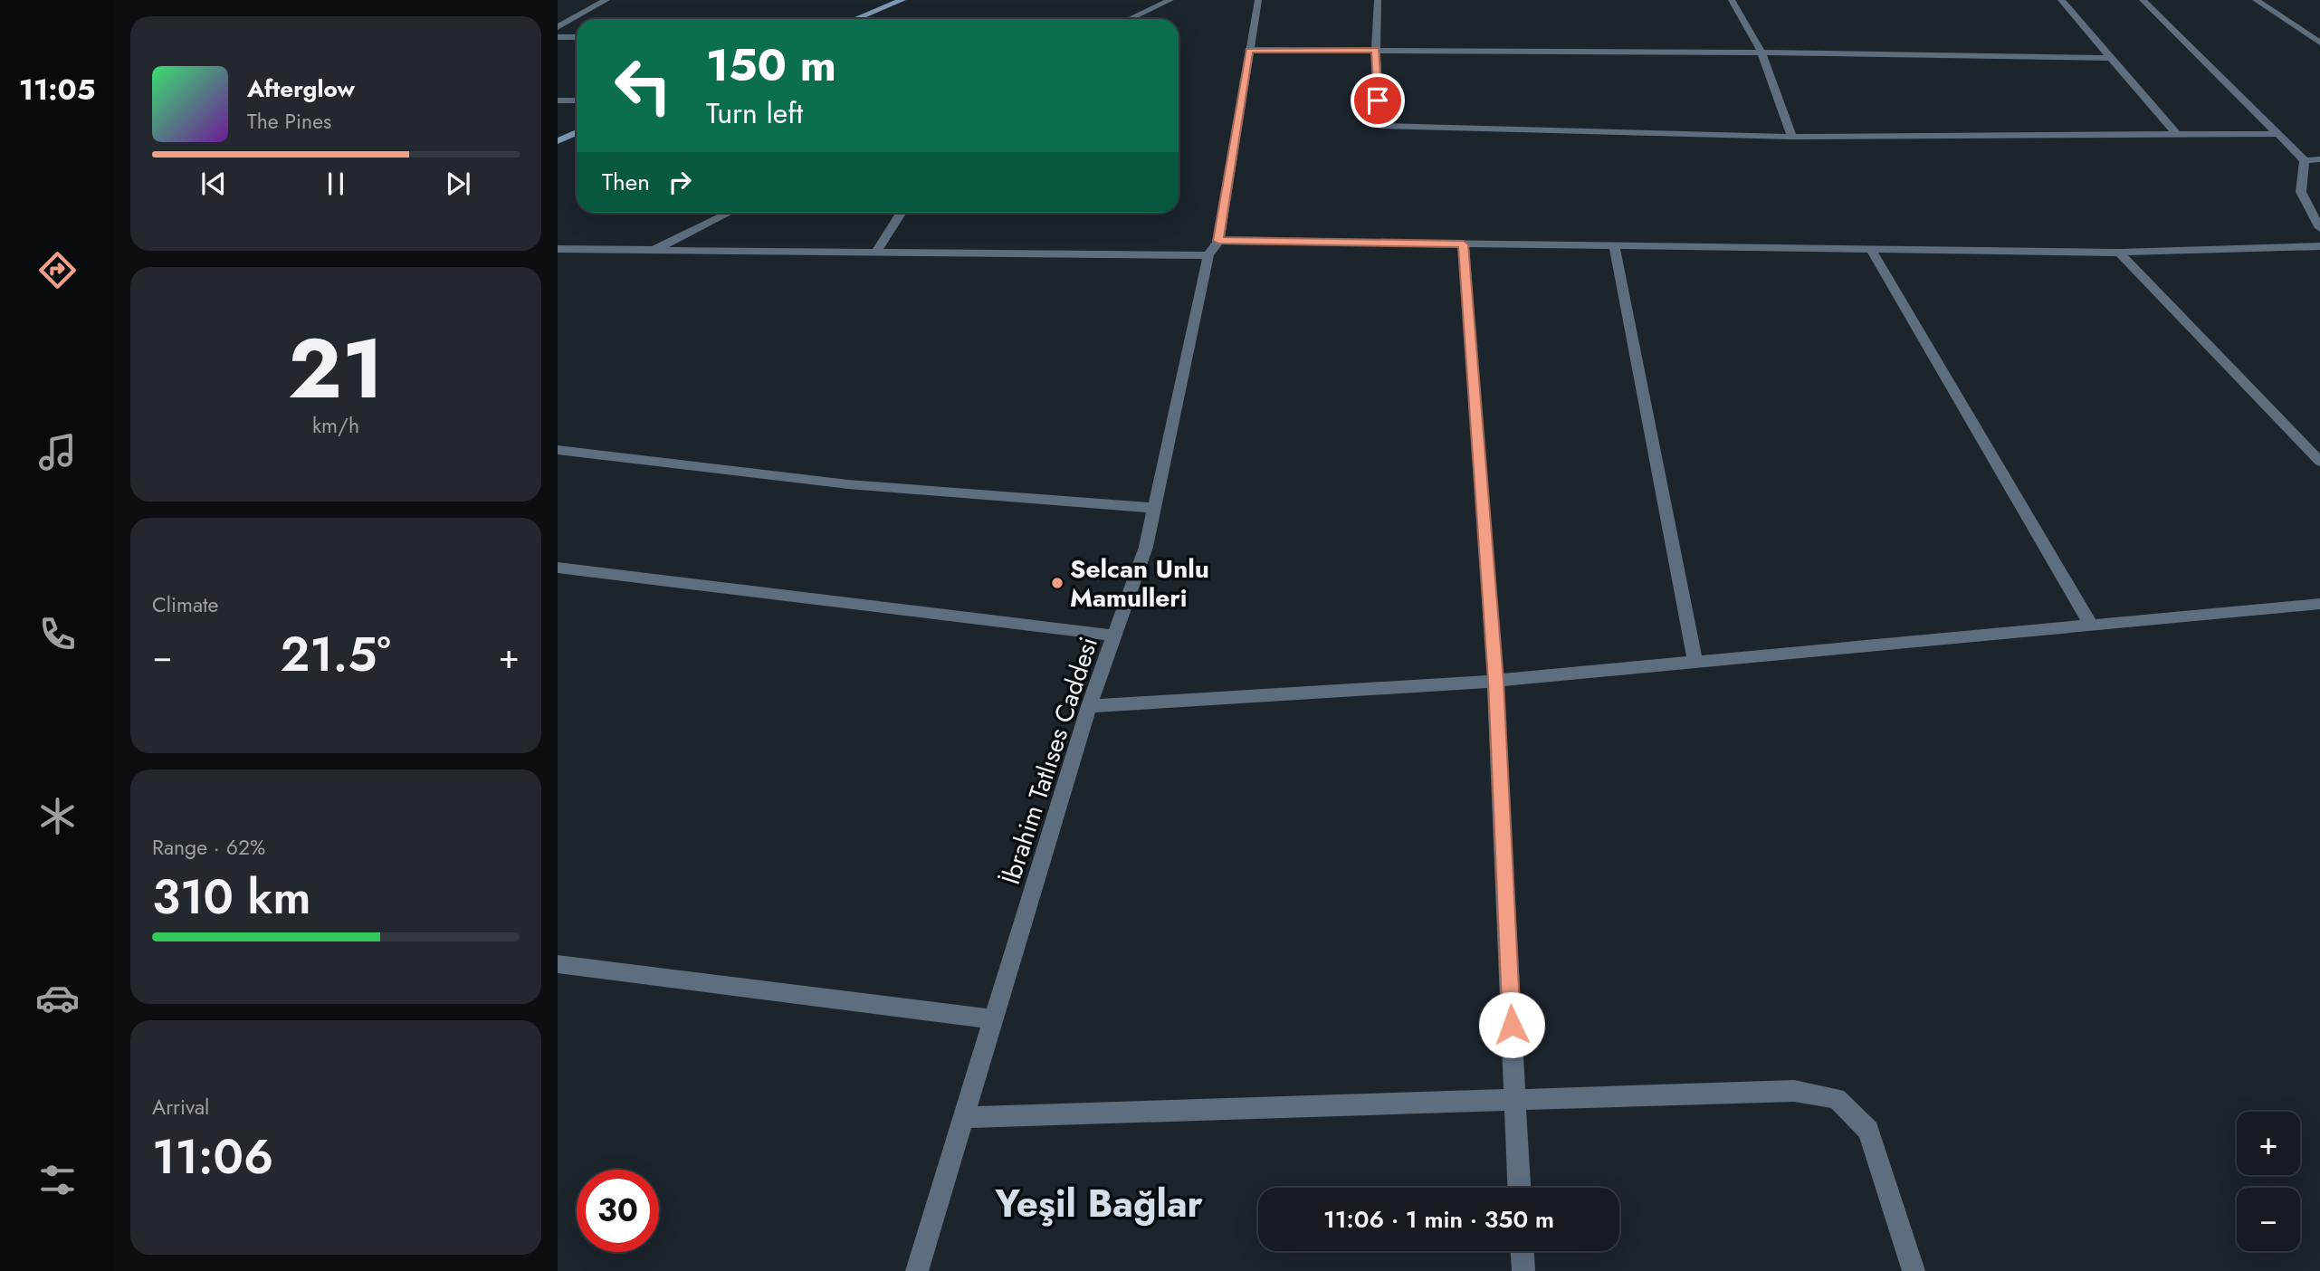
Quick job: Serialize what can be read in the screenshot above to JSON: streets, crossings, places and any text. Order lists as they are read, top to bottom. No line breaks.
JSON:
{"streets":{"street":["İbrahim Tatlıses Caddesi"]},"districts":["Yeşil Bağlar"],"places":["Selcan Unlu Mamulleri"],"page":{"tabs":"11:05","turn":["150 m","Turn left"],"song":["Afterglow","The Pines"],"then":"Then","tile":[["21","km/h"],"Climate",["Range · 62%","310 km"],["Arrival","11:06"]],"heat":["−","21.5°","+"],"map_buttons":["+","−"],"limit":"30","trip":"11:06 · 1 min · 350 m"}}
